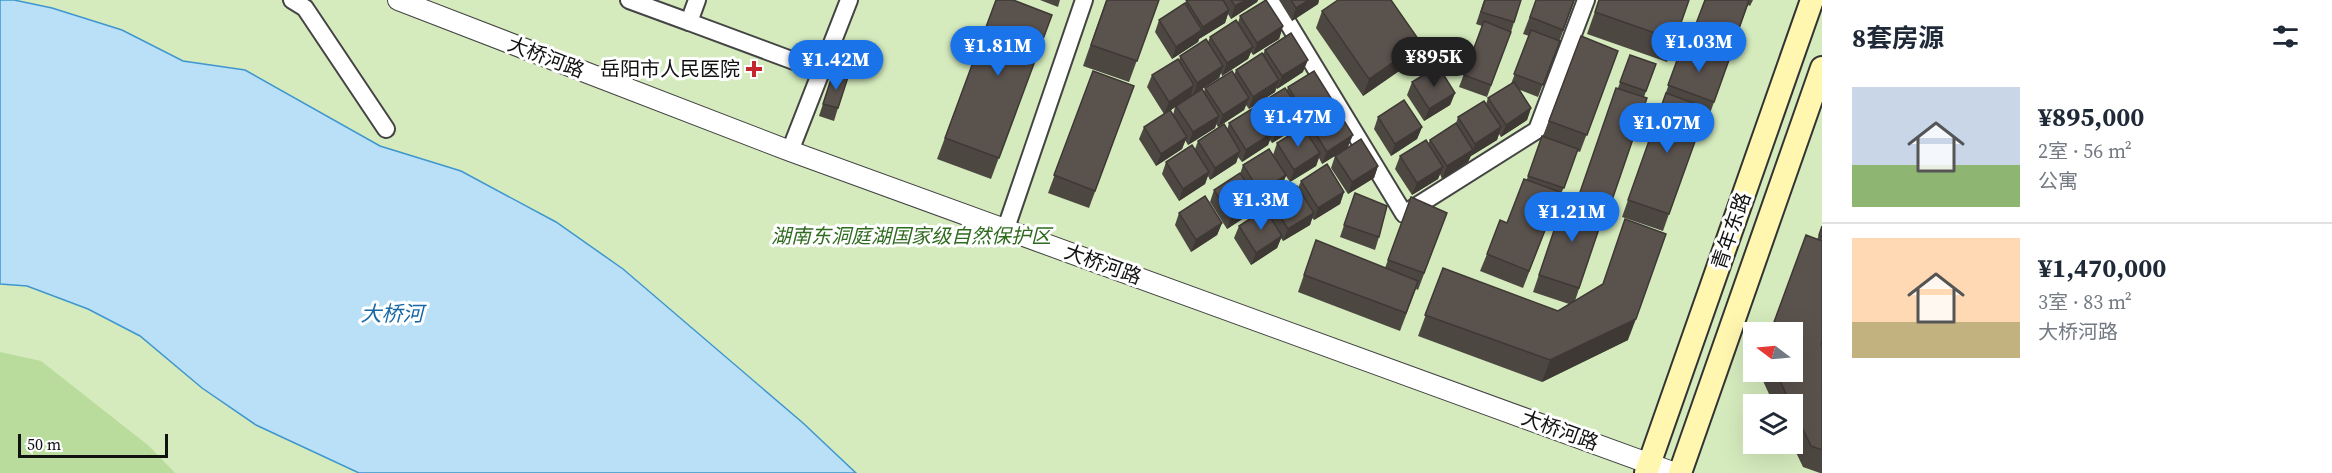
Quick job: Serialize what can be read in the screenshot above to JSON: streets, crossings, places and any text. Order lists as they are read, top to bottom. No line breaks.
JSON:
{"streets":{"main road":["青年东路"],"street":["大桥河路"]},"crossings":[["大桥河路","青年东路"]],"water":["大桥河"],"parks":["湖南东洞庭湖国家级自然保护区"],"places":{"health":["岳阳市人民医院"]},"scale_bar":"50 m","north":"left","page":{"heading":"8套房源","price":["¥1.03M","¥1.81M","¥895K","¥1.42M","¥1.47M","¥1.07M","¥1.3M","¥1.21M"],"list":[{"name":"¥895,000","note":"2室 · 56 m² · 公寓"},{"name":"¥1,470,000","note":"3室 · 83 m² · 大桥河路"}],"scale":"50 m"}}
